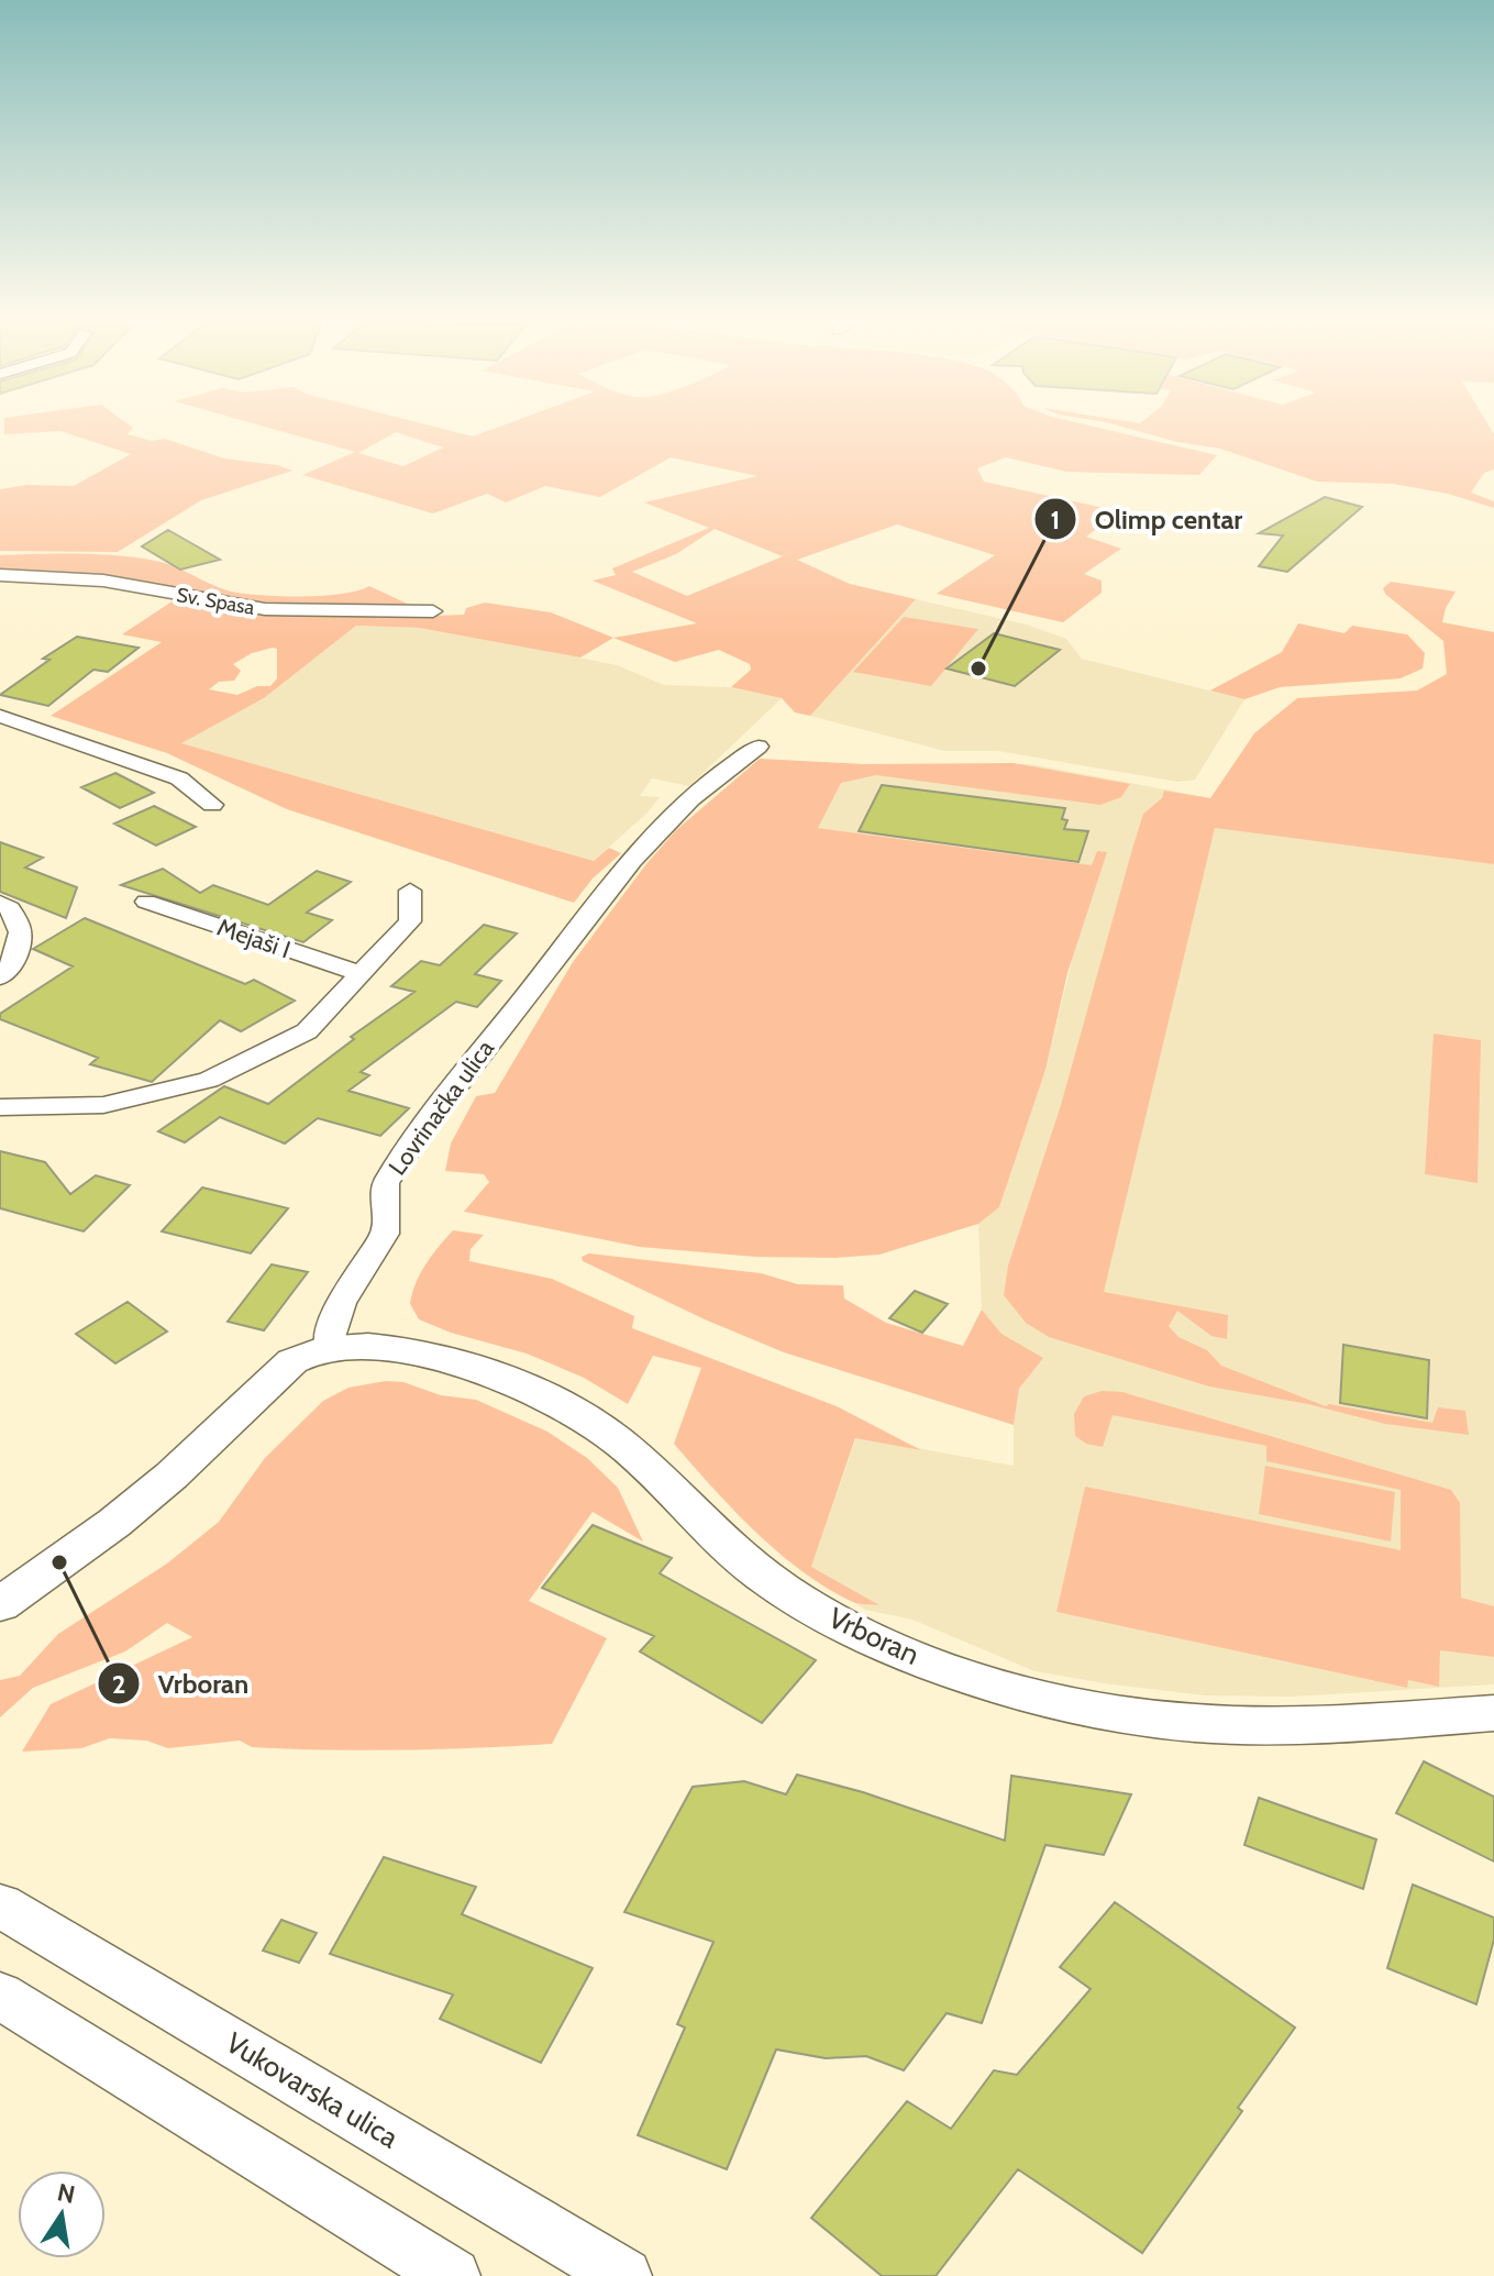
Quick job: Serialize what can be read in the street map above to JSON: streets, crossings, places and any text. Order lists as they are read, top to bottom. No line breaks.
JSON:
{"streets":{"street":["Sv. Spasa","Mejaši I","Lovrinačka ulica","Vrboran","Vukovarska ulica"]},"crossings":[["Lovrinačka ulica","Vrboran"]],"places":["Olimp centar","Vrboran"],"north":"top"}
